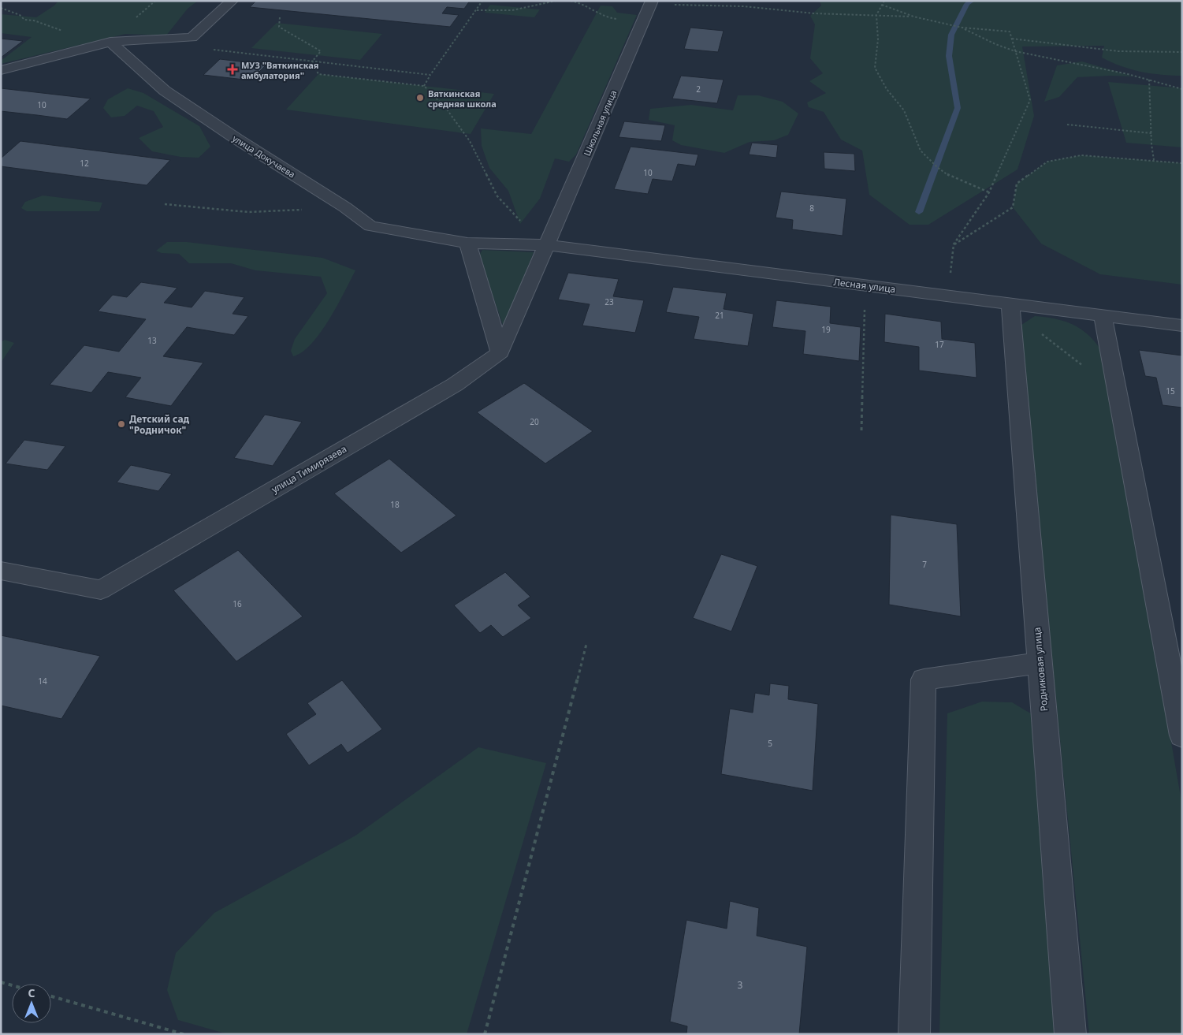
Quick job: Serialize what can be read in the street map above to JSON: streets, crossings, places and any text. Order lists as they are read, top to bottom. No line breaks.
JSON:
{"streets":{"street":["Школьная улица","улица Докучаева","Лесная улица","улица Тимирязева","Родниковая улица"]},"crossings":[["Школьная улица","улица Докучаева"],["Школьная улица","Лесная улица"],["улица Докучаева","Лесная улица"],["Лесная улица","Родниковая улица"]],"places":{"health":["МУЗ \"Вяткинская амбулатория\""],"other":["Вяткинская средняя школа","Детский сад \"Родничок\""]},"house_numbers":["2","10","12","10","8","23","21","19","13","17","15","20","18","7","16","14","5","3"],"north":"top"}
